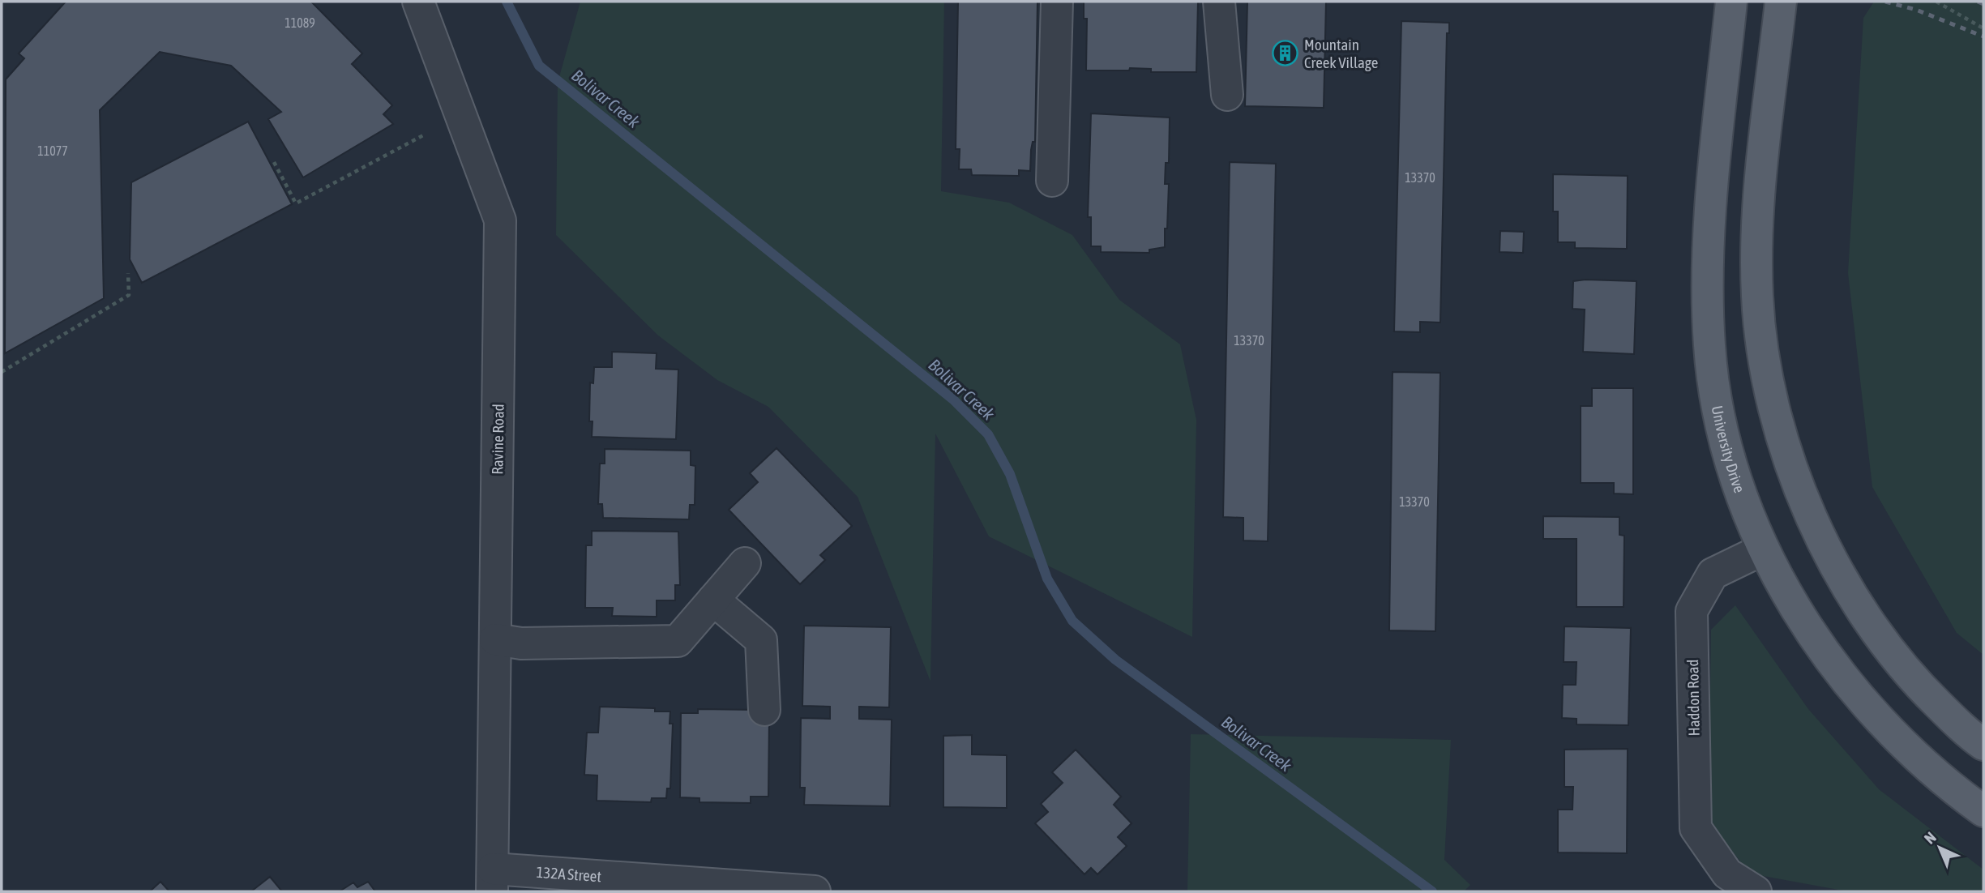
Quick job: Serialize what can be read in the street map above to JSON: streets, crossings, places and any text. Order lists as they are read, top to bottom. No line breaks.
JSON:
{"streets":{"main road":["University Drive"],"street":["Ravine Road","Haddon Road","132A Street"]},"crossings":[["Ravine Road","132A Street"],["University Drive","Haddon Road"]],"water":["Bolivar Creek"],"places":{"building":["Mountain Creek Village"]},"house_numbers":["11089","11077","13370","13370","13370"],"north":"top left"}
